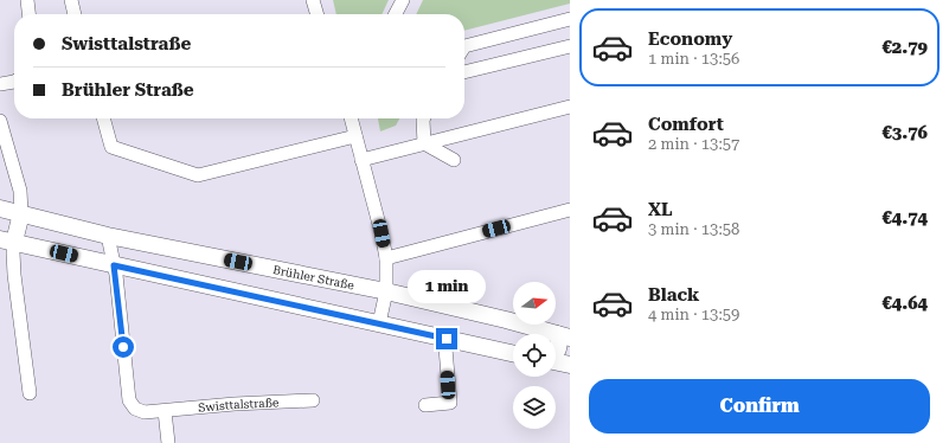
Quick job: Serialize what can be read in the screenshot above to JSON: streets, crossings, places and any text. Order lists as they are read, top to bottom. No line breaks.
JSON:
{"streets":{"main road":["Brühler Straße"],"street":["Swisttalstraße"]},"crossings":[["Brühler Straße","Swisttalstraße"]],"north":"right","page":{"list":[{"name":"Economy","note":"1 min · 13:56","value":"€2.79"},{"name":"Comfort","note":"2 min · 13:57","value":"€3.76"},{"name":"XL","note":"3 min · 13:58","value":"€4.74"},{"name":"Black","note":"4 min · 13:59","value":"€4.64"}],"banner":["Swisttalstraße","Brühler Straße"],"bubble":"1 min","buttons":"Confirm"}}
